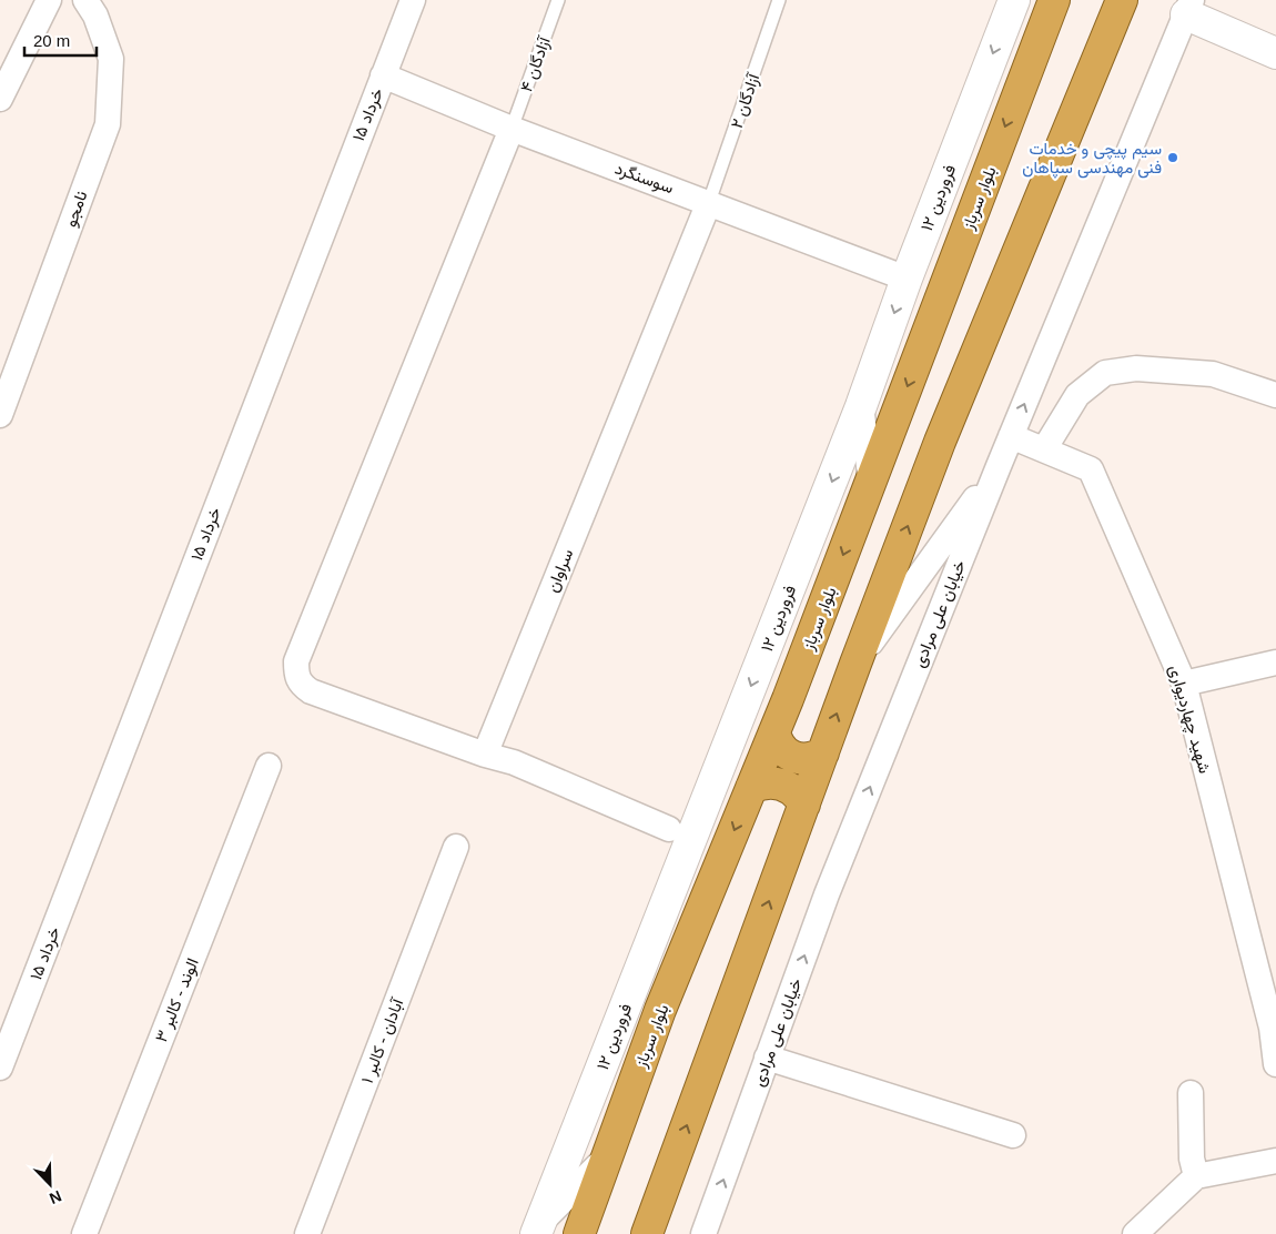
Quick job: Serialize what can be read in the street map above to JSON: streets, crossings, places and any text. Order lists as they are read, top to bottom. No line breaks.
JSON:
{"streets":{"highway":["بلوار سرباز"],"street":["۱۵ خرداد","سوسنگرد","۱۲ فروردین","نامجو","سراوان","خیابان علی مرادی","شهید چهاردیواری","الوند - کالبر ۳","آبادان - کالبر ۱"],"lane":["آزادگان ۴","آزادگان ۲"]},"crossings":[["آزادگان ۴","سوسنگرد"],["آزادگان ۲","سوسنگرد"],["آزادگان ۲","سراوان"],["۱۵ خرداد","سوسنگرد"],["سوسنگرد","۱۲ فروردین"],["سوسنگرد","سراوان"],["خیابان علی مرادی","شهید چهاردیواری"]],"one_way":["۱۲ فروردین","خیابان علی مرادی"],"places":["سیم پیچی و خدمات فنی مهندسی سپاهان"],"scale_bar":"20 m","north":"bottom right"}
